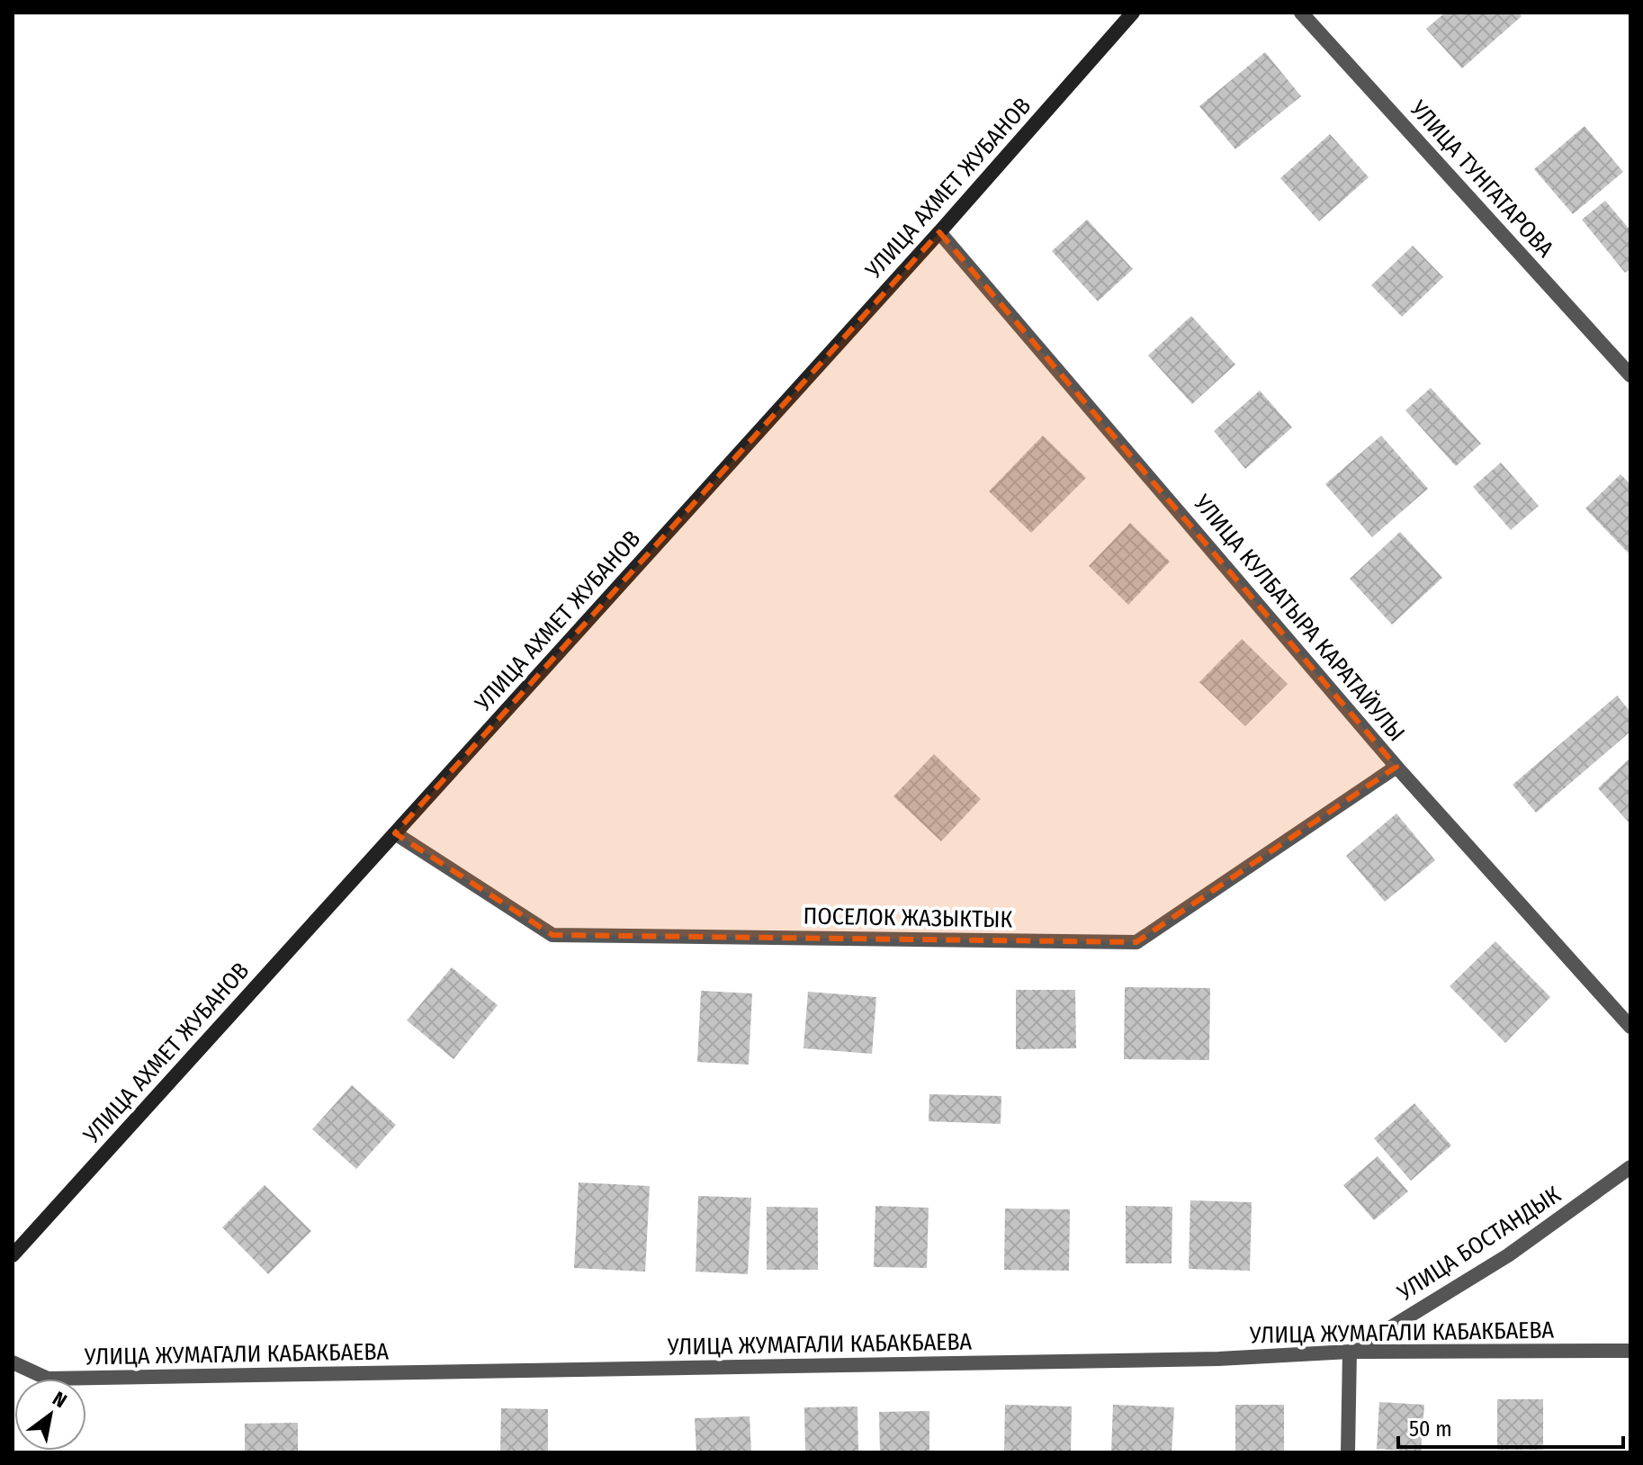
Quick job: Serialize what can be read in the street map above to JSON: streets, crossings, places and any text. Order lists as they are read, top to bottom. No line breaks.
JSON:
{"streets":{"main road":["УЛИЦА АХМЕТ ЖУБАНОВ"],"street":["УЛИЦА ТУНГАТАРОВА","УЛИЦА КУЛБАТЫРА КАРАТАЙУЛЫ","ПОСЕЛОК ЖАЗЫКТЫК","УЛИЦА БОСТАНДЫК","УЛИЦА ЖУМАГАЛИ КАБАКБАЕВА"]},"crossings":[["УЛИЦА АХМЕТ ЖУБАНОВ","УЛИЦА КУЛБАТЫРА КАРАТАЙУЛЫ"],["УЛИЦА АХМЕТ ЖУБАНОВ","ПОСЕЛОК ЖАЗЫКТЫК"],["УЛИЦА КУЛБАТЫРА КАРАТАЙУЛЫ","ПОСЕЛОК ЖАЗЫКТЫК"],["УЛИЦА БОСТАНДЫК","УЛИЦА ЖУМАГАЛИ КАБАКБАЕВА"]],"scale_bar":"50 m","north":"top right"}
